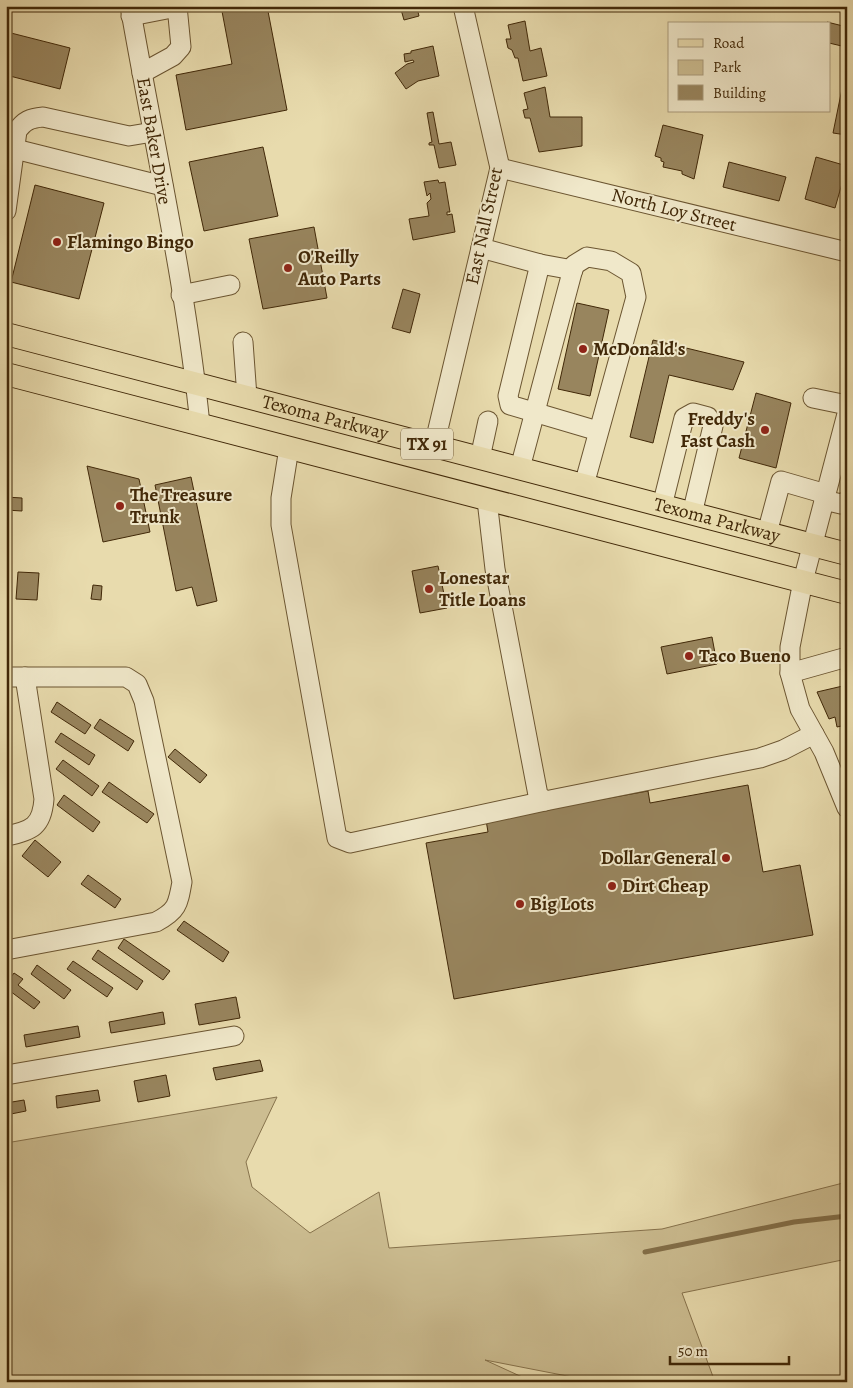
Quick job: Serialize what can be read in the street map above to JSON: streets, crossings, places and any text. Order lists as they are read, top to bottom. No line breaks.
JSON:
{"streets":{"main road":["Texoma Parkway","TX 91"],"street":["East Baker Drive","North Loy Street","East Nall Street"]},"crossings":[["East Baker Drive","Texoma Parkway"],["North Loy Street","East Nall Street"],["East Nall Street","Texoma Parkway"]],"places":["Flamingo Bingo","O'Reilly Auto Parts","McDonald's","Freddy's Fast Cash","The Treasure Trunk","Lonestar Title Loans","Taco Bueno","Dollar General","Dirt Cheap","Big Lots"],"legend":["Road","Park","Building"],"scale_bar":"50 m"}
